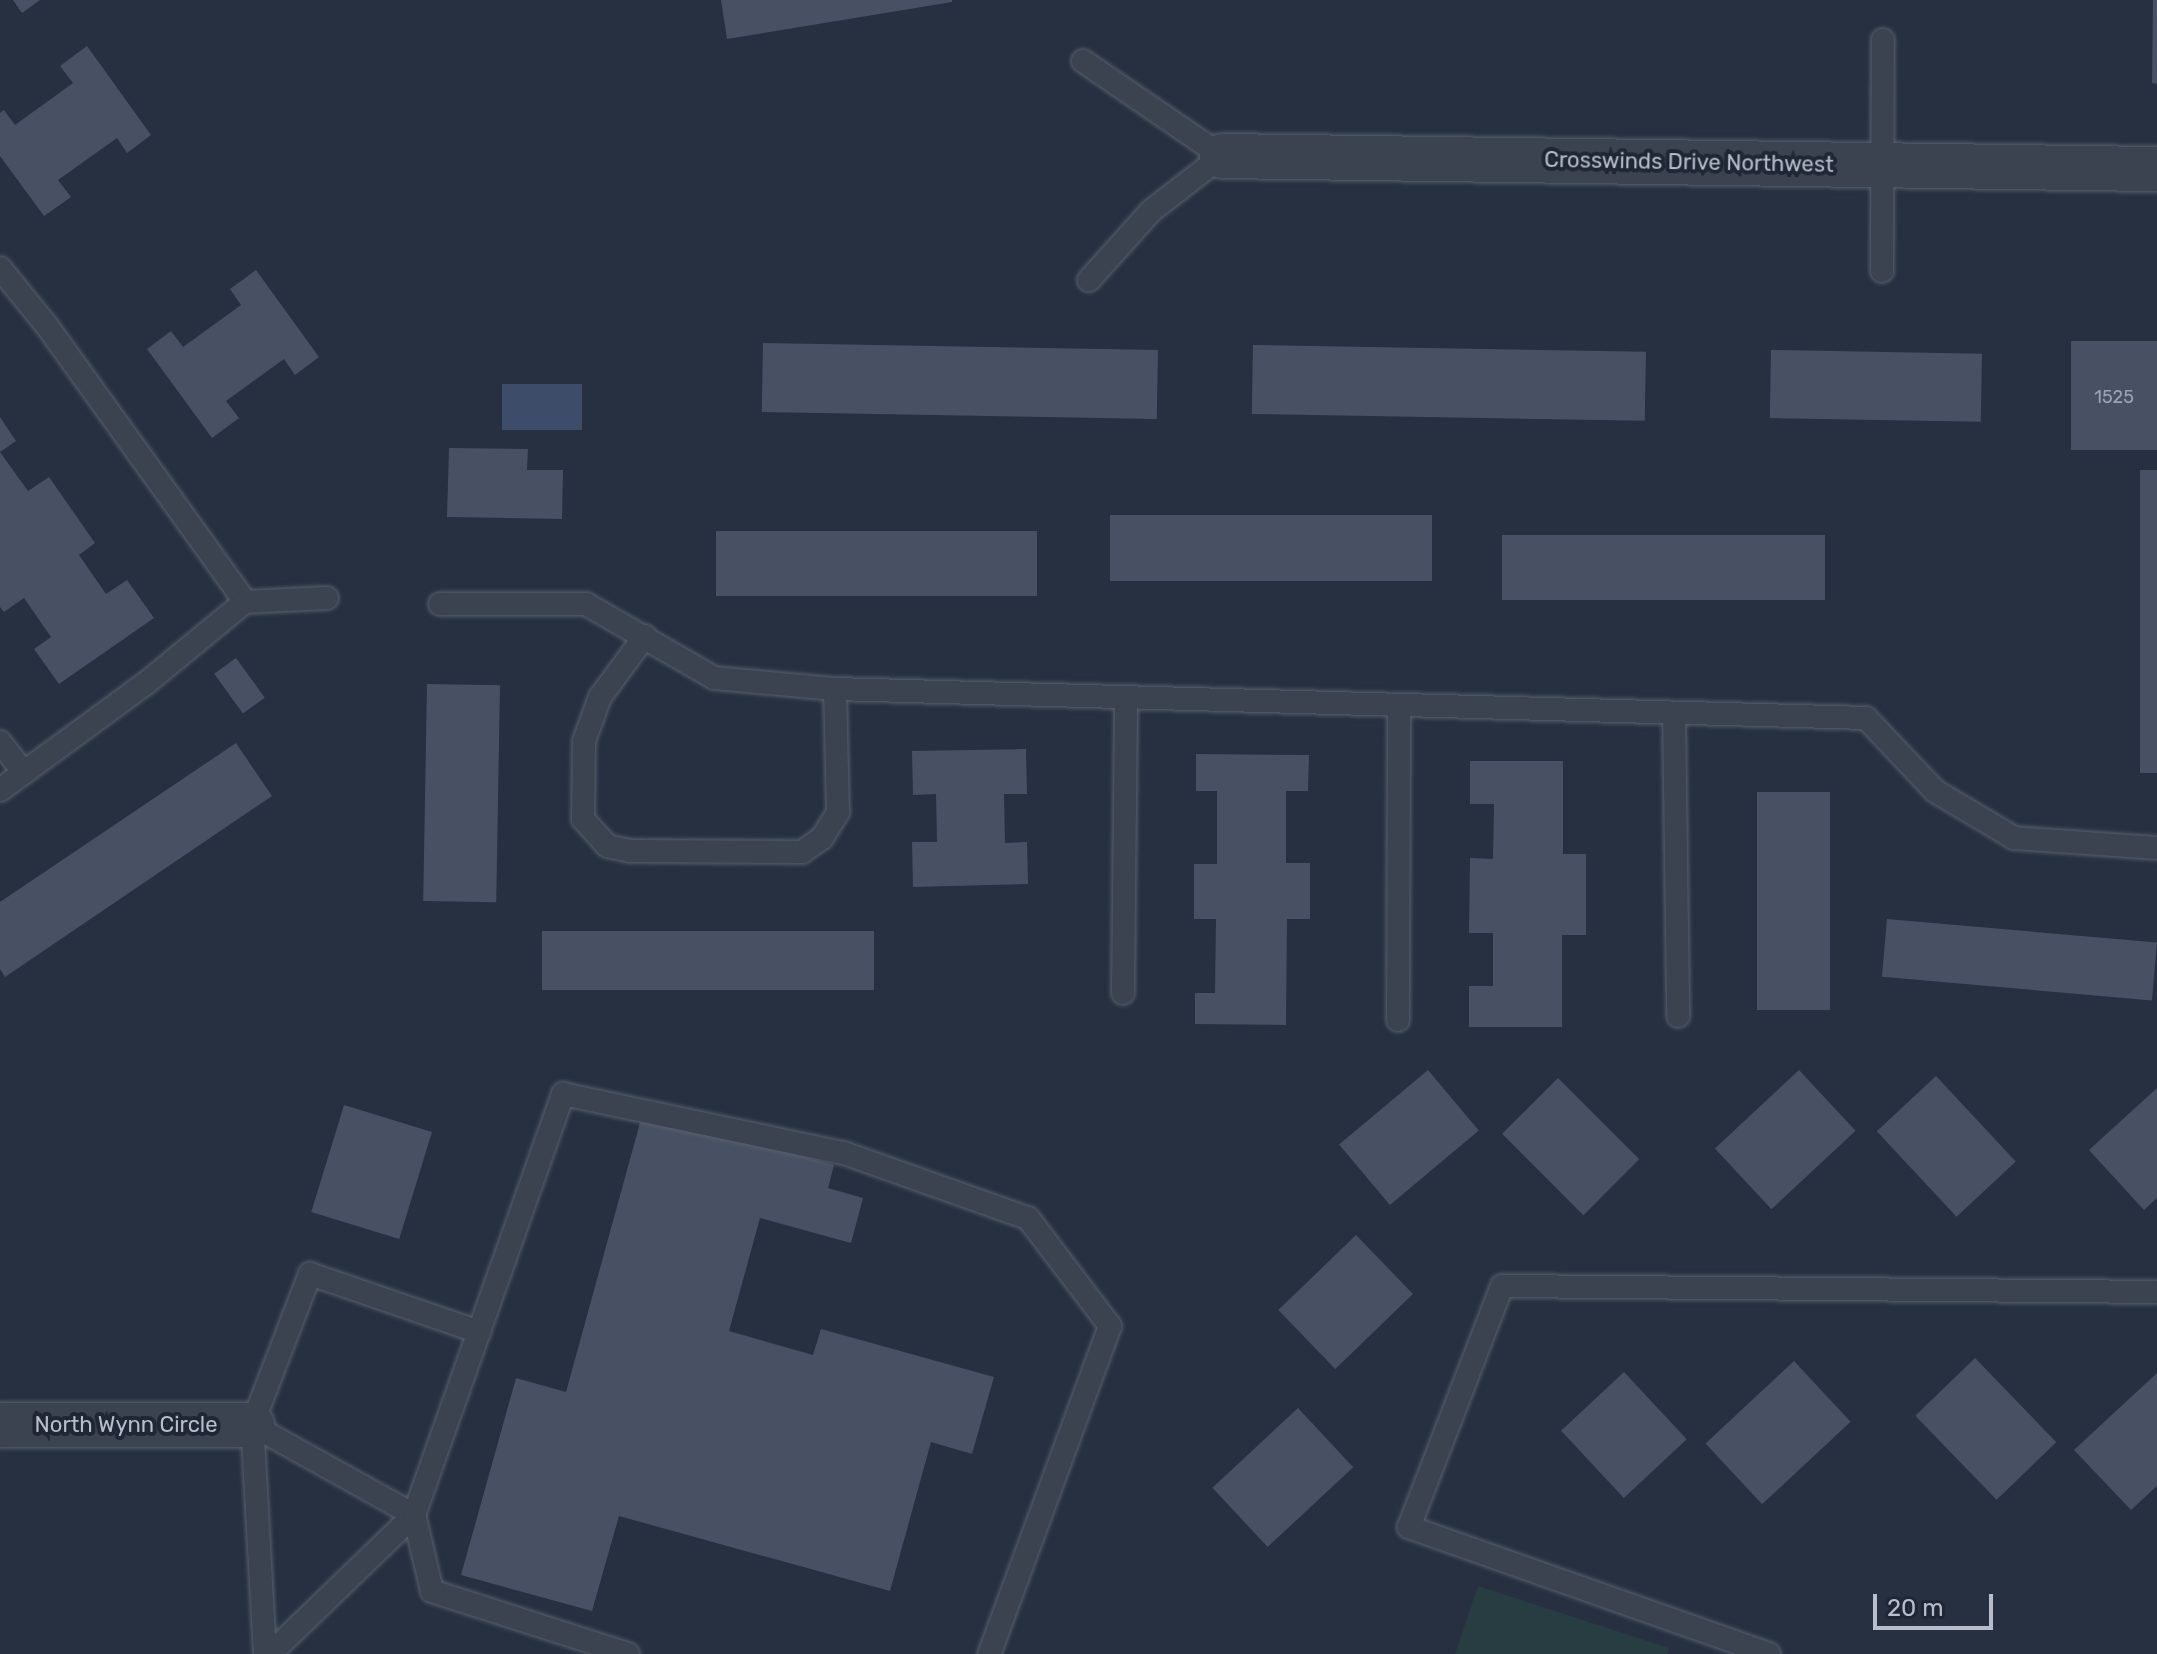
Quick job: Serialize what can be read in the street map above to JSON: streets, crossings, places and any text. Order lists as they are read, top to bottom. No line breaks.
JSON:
{"streets":{"street":["Crosswinds Drive Northwest","North Wynn Circle"]},"house_numbers":["1525"],"scale_bar":"20 m"}
